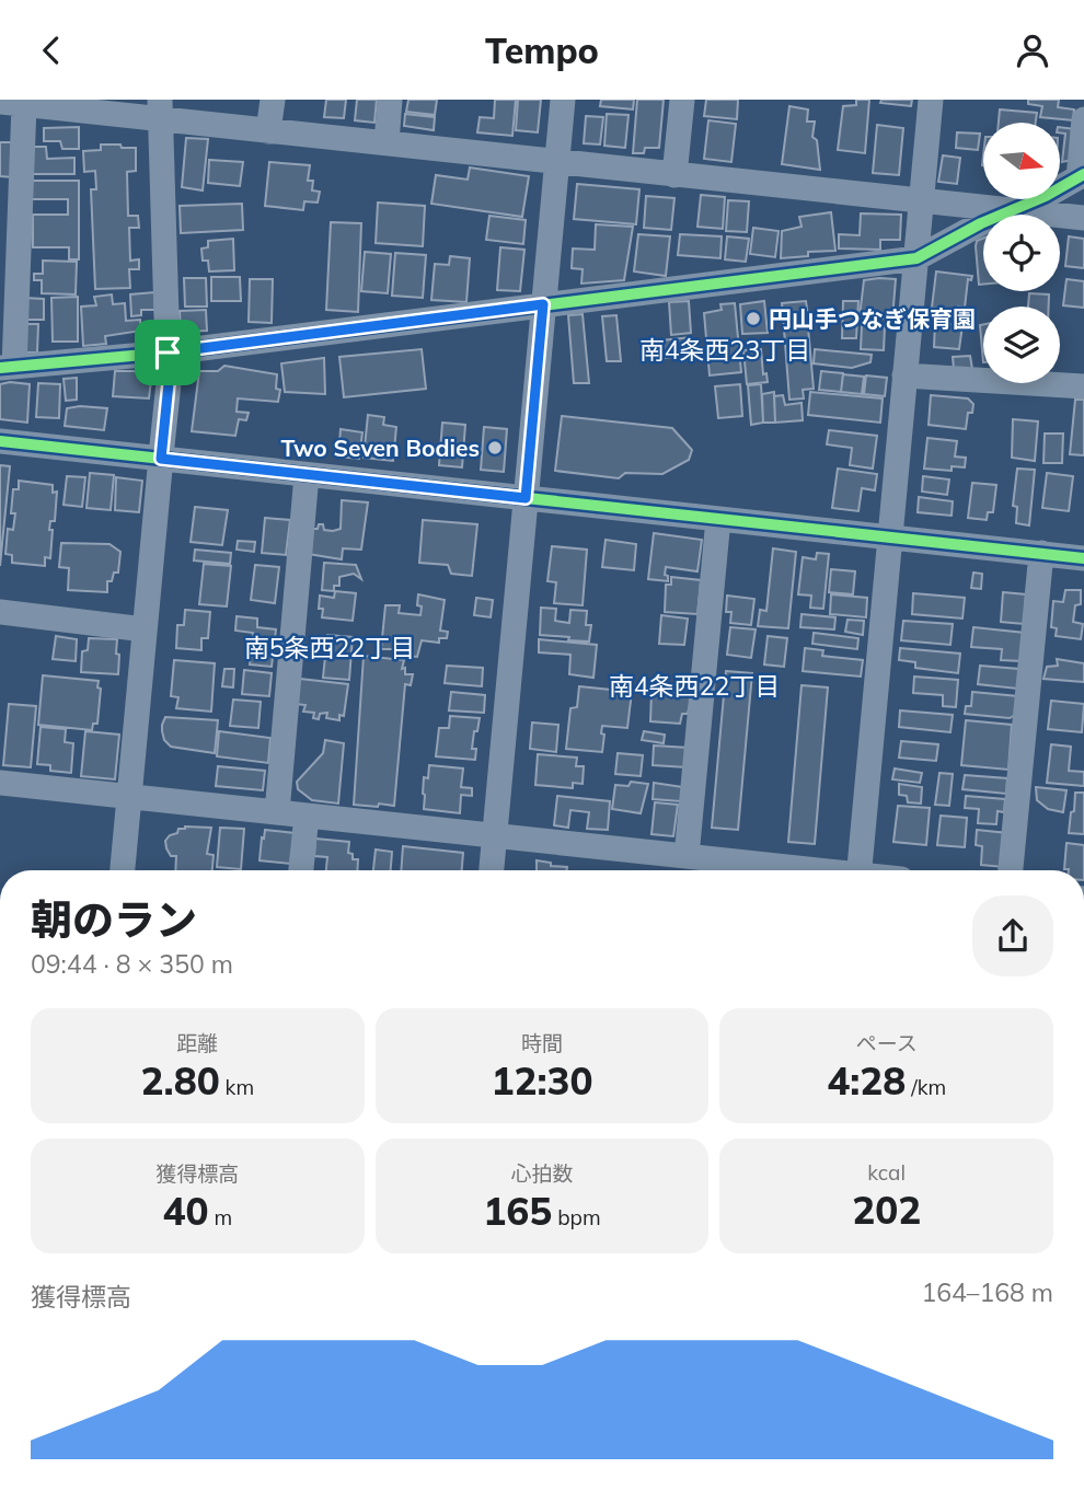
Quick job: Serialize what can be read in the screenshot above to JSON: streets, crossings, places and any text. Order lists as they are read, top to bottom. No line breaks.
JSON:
{"districts":["南4条西23丁目","南5条西22丁目","南4条西22丁目"],"places":["円山手つなぎ保育園","Two Seven Bodies"],"north":"right","page":{"header":"Tempo","heading":["朝のラン","09:44 · 8 × 350 m"],"stats":[["距離","2.80 km"],["時間","12:30"],["ペース","4:28 /km"],["獲得標高","40 m"],["心拍数","165 bpm"],["kcal","202"]],"chart":["獲得標高","164–168 m"]}}
